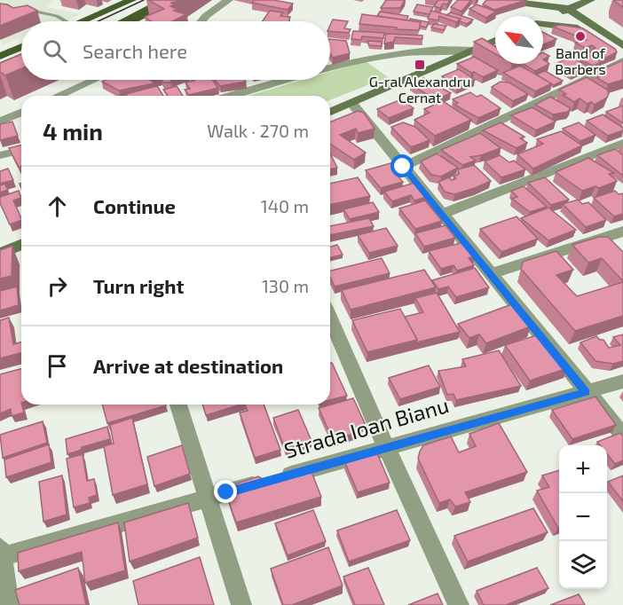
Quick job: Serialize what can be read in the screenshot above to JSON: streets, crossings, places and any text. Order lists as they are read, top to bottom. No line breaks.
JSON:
{"streets":{"street":["Strada Ioan Bianu"]},"places":{"other":["Band of Barbers"],"transit":["G-ral Alexandru Cernat"]},"north":"top left","page":{"search":"Search here","heading":["4 min","Walk · 270 m"],"list":[["Continue","140 m"],["Turn right","130 m"],"Arrive at destination"],"map_buttons":["+","−"]}}
